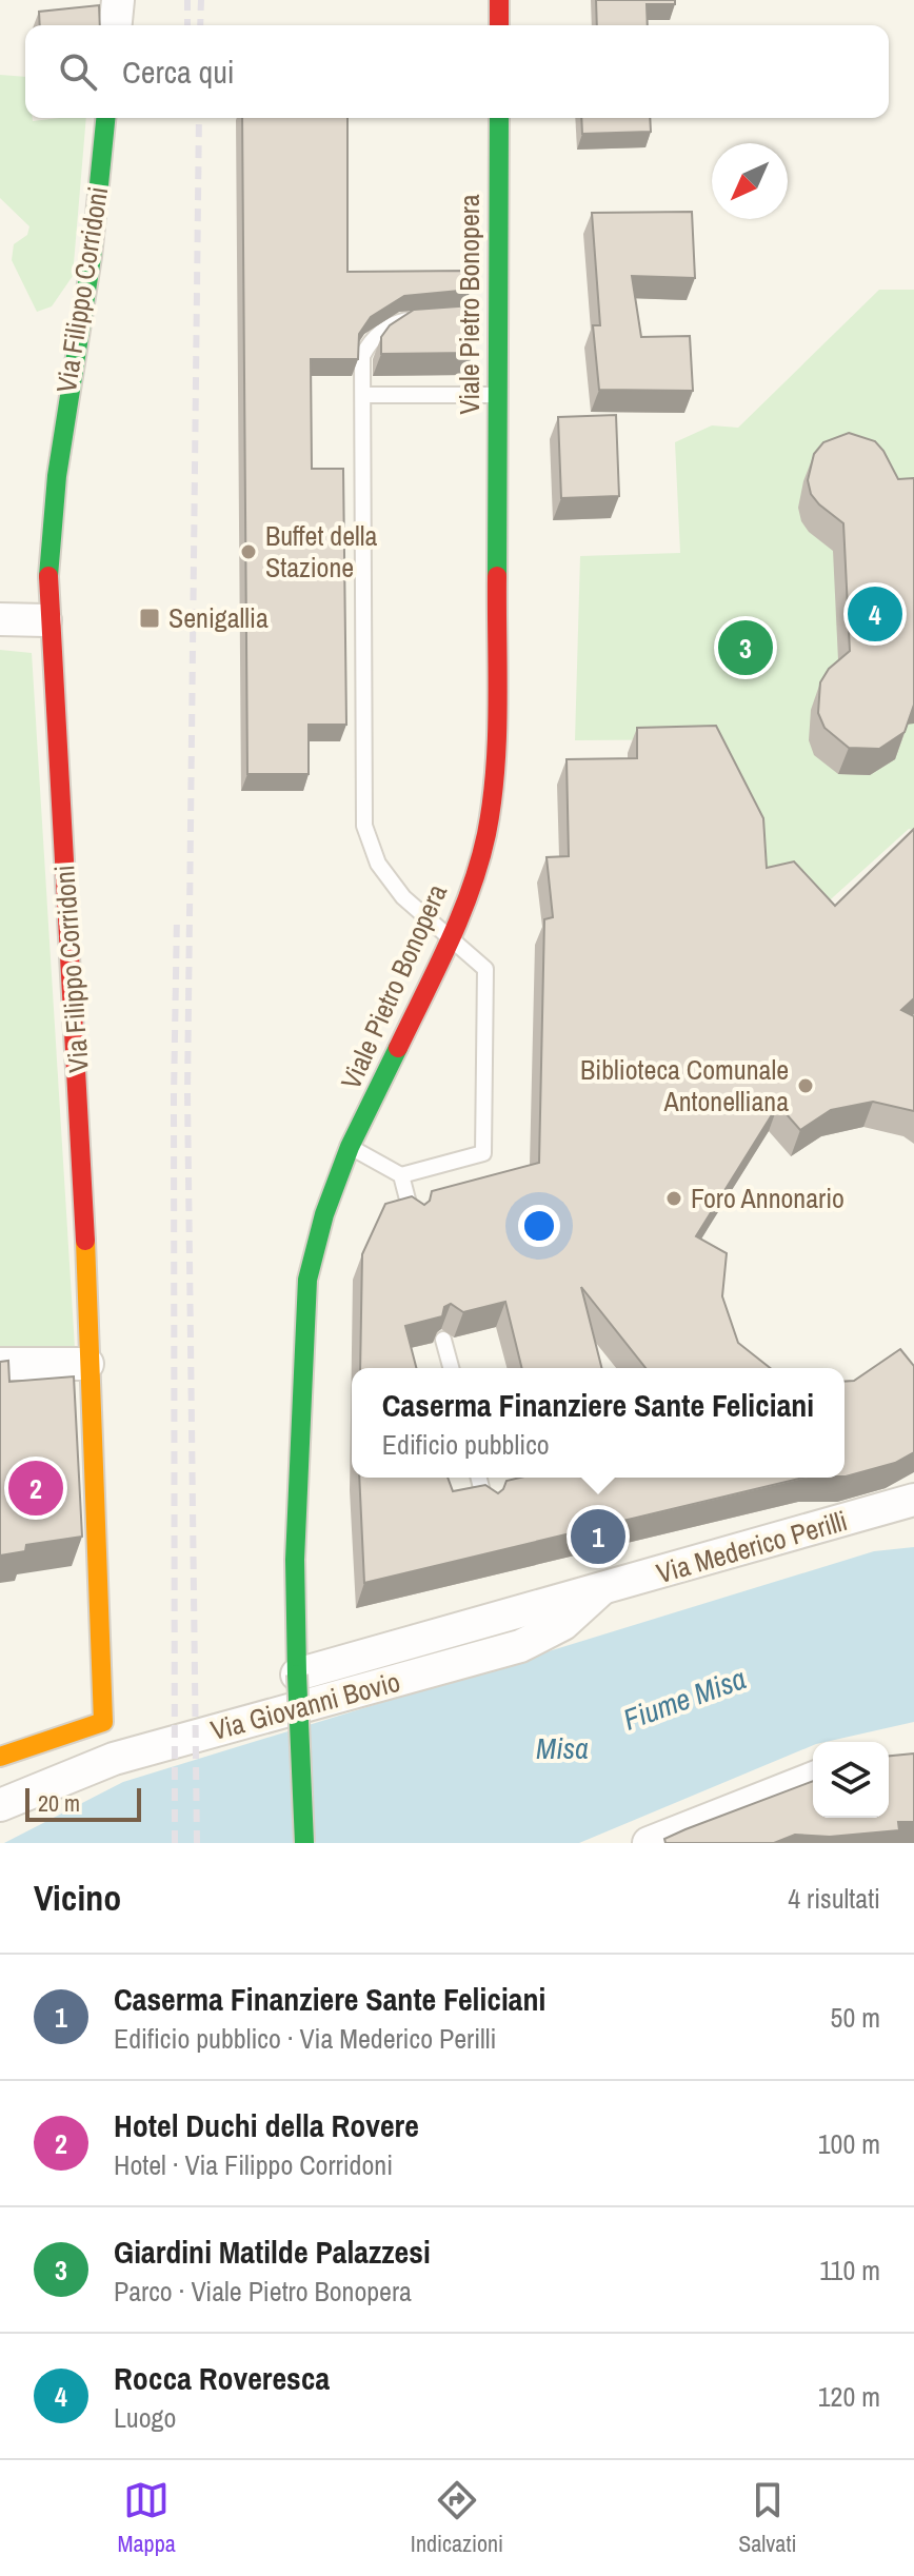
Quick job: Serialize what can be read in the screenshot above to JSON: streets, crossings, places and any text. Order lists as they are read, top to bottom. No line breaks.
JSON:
{"streets":{"main road":["Via Filippo Corridoni","Viale Pietro Bonopera"],"street":["Via Mederico Perilli","Via Giovanni Bovio"]},"crossings":[["Viale Pietro Bonopera","Via Mederico Perilli"],["Via Mederico Perilli","Via Giovanni Bovio"]],"water":["Fiume Misa","Misa"],"places":{"other":["Buffet della Stazione","Biblioteca Comunale Antonelliana","Foro Annonario"],"transit":["Senigallia"]},"scale_bar":"20 m","north":"bottom left","page":{"search":"Cerca qui","pins":["4","3","2","1"],"popup":["Caserma Finanziere Sante Feliciani","Edificio pubblico"],"scale":"20 m","heading":["Vicino","4 risultati"],"list":[{"mark":"1","name":"Caserma Finanziere Sante Feliciani","note":"Edificio pubblico · Via Mederico Perilli","value":"50 m"},{"mark":"2","name":"Hotel Duchi della Rovere","note":"Hotel · Via Filippo Corridoni","value":"100 m"},{"mark":"3","name":"Giardini Matilde Palazzesi","note":"Parco · Viale Pietro Bonopera","value":"110 m"},{"mark":"4","name":"Rocca Roveresca","note":"Luogo","value":"120 m"}],"nav":["Mappa","Indicazioni","Salvati"]}}
